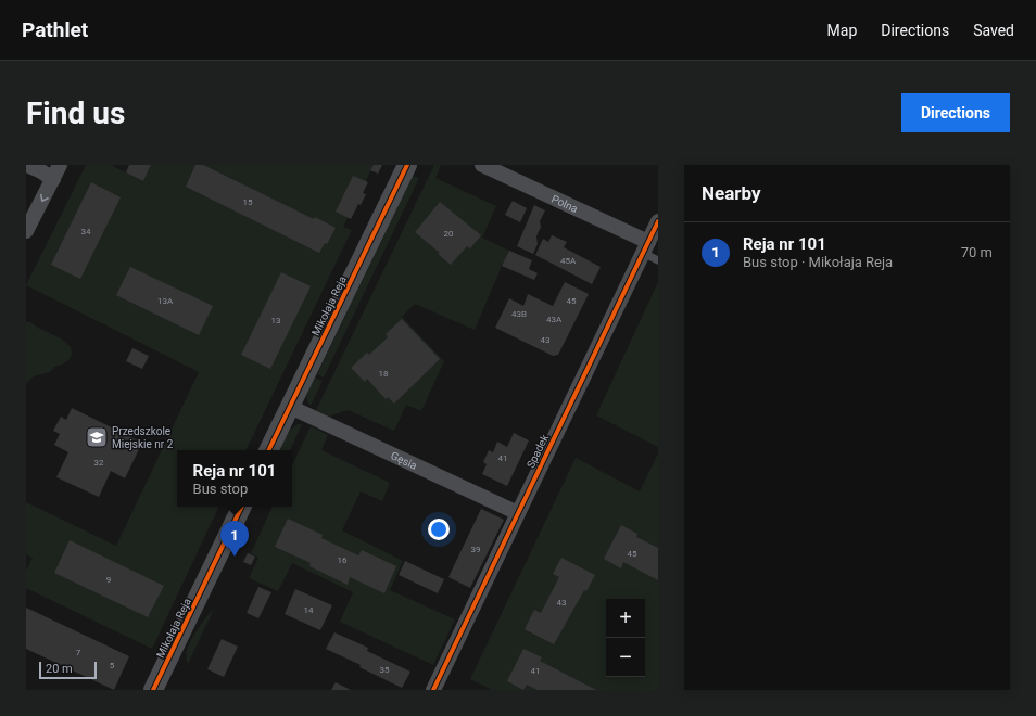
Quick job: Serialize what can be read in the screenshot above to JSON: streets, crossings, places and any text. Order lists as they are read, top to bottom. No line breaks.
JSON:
{"streets":{"street":["Polna","Mikołaja Reja","Spadek","Gęsia"]},"crossings":[["Polna","Spadek"],["Mikołaja Reja","Gęsia"],["Spadek","Gęsia"]],"places":{"school or university":["Przedszkole Miejskie nr 2"]},"house_numbers":["15","34","20","45A","13A","45","43B","43A","13","43","18","41","32","39","45","16","9","43","14","7","5","35","41"],"scale_bar":"20 m","page":{"header":"Pathlet","nav":["Map","Directions","Saved"],"buttons":"Directions","title":"Find us","heading":"Nearby","list":[{"mark":"1","name":"Reja nr 101","note":"Bus stop · Mikołaja Reja","value":"70 m"}],"popup":["Reja nr 101","Bus stop"],"pins":"1","map_buttons":["+","−"],"scale":"20 m"}}
